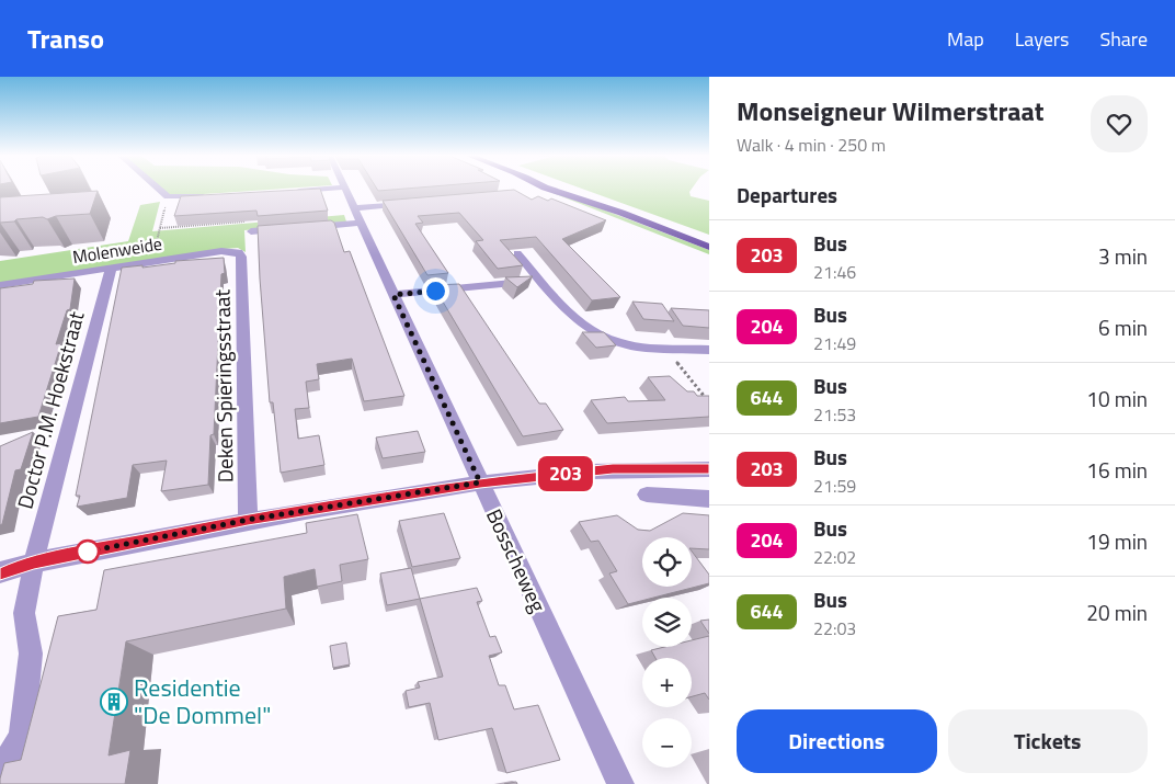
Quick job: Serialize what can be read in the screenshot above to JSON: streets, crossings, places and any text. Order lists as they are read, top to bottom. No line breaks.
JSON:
{"streets":{"street":["Molenweide","Deken Spieringsstraat","Doctor P.M. Hoekstraat","Bosscheweg"]},"crossings":[["Molenweide","Deken Spieringsstraat"],["Molenweide","Doctor P.M. Hoekstraat"]],"places":{"building":["Residentie \"De Dommel\""]},"lines":["bus line 203"],"page":{"header":"Transo","nav":["Map","Layers","Share"],"on_map":"203","heading":[["Monseigneur Wilmerstraat","Walk · 4 min · 250 m"],"Departures"],"list":[{"mark":"203","name":"Bus","note":"21:46","value":"3 min"},{"mark":"204","name":"Bus","note":"21:49","value":"6 min"},{"mark":"644","name":"Bus","note":"21:53","value":"10 min"},{"mark":"203","name":"Bus","note":"21:59","value":"16 min"},{"mark":"204","name":"Bus","note":"22:02","value":"19 min"},{"mark":"644","name":"Bus","note":"22:03","value":"20 min"}],"map_buttons":["+","−"],"buttons":["Directions","Tickets"]}}
